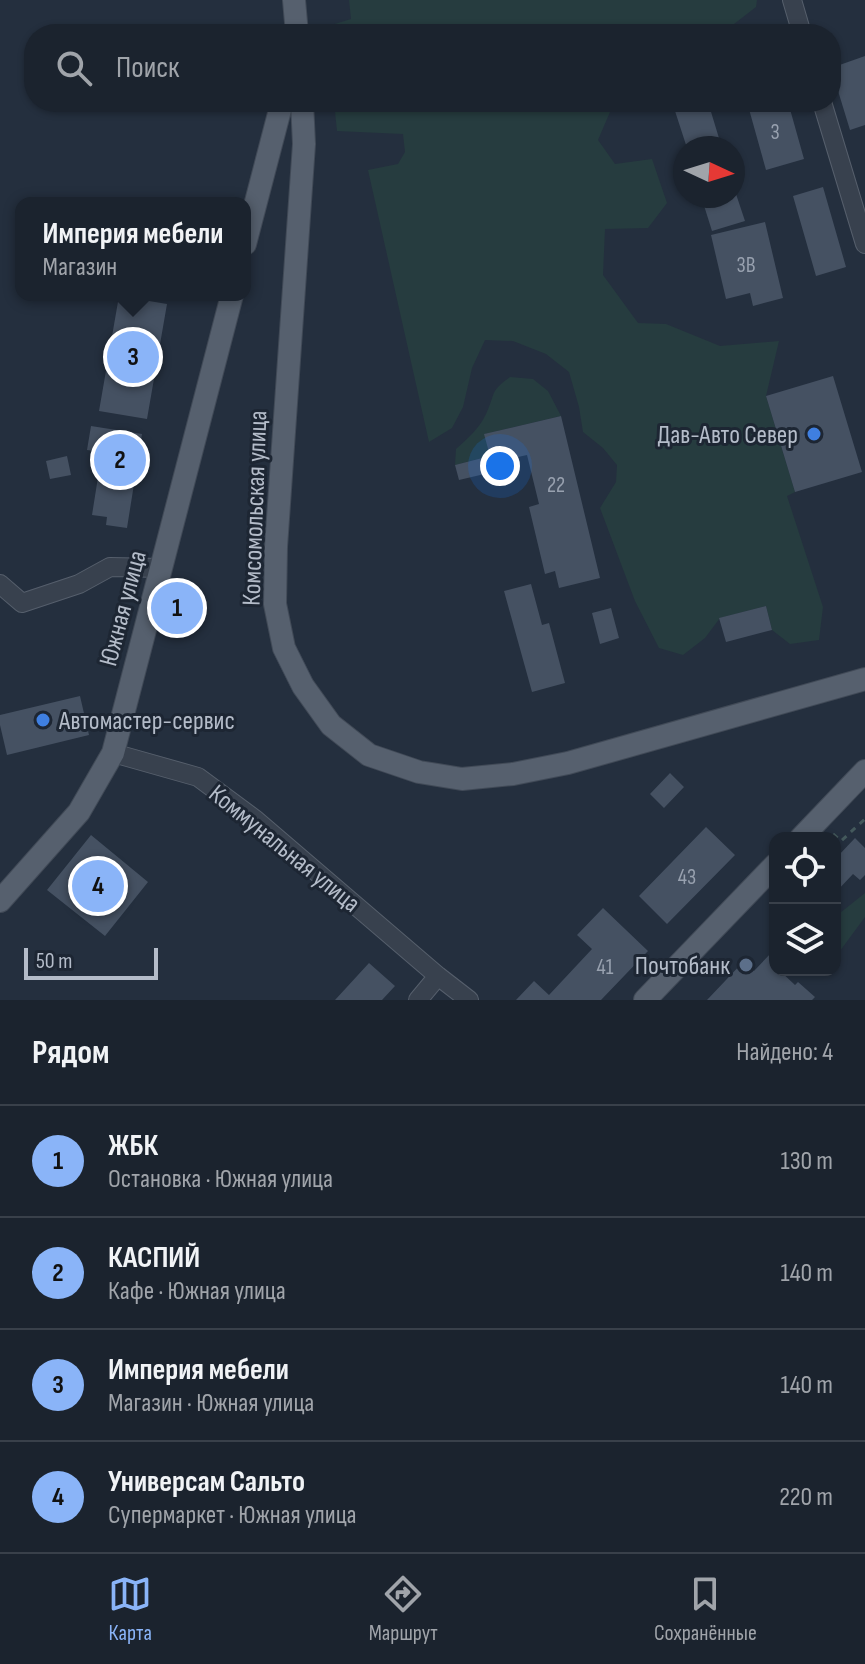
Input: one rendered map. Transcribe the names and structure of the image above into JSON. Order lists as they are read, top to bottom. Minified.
{"streets":{"main road":["Комсомольская улица","Южная улица"],"street":["Коммунальная улица"]},"crossings":[["Южная улица","Коммунальная улица"]],"places":["Дав-Авто Север","Автомастер-сервис","Почтобанк"],"house_numbers":["3","3В","22","43","41"],"scale_bar":"50 m","north":"right","page":{"search":"Поиск","popup":["Империя мебели","Магазин"],"pins":["3","2","1","4"],"scale":"50 m","heading":["Рядом","Найдено: 4"],"list":[{"mark":"1","name":"ЖБК","note":"Остановка · Южная улица","value":"130 m"},{"mark":"2","name":"КАСПИЙ","note":"Кафе · Южная улица","value":"140 m"},{"mark":"3","name":"Империя мебели","note":"Магазин · Южная улица","value":"140 m"},{"mark":"4","name":"Универсам Сальто","note":"Супермаркет · Южная улица","value":"220 m"}],"nav":["Карта","Маршрут","Сохранённые"]}}
